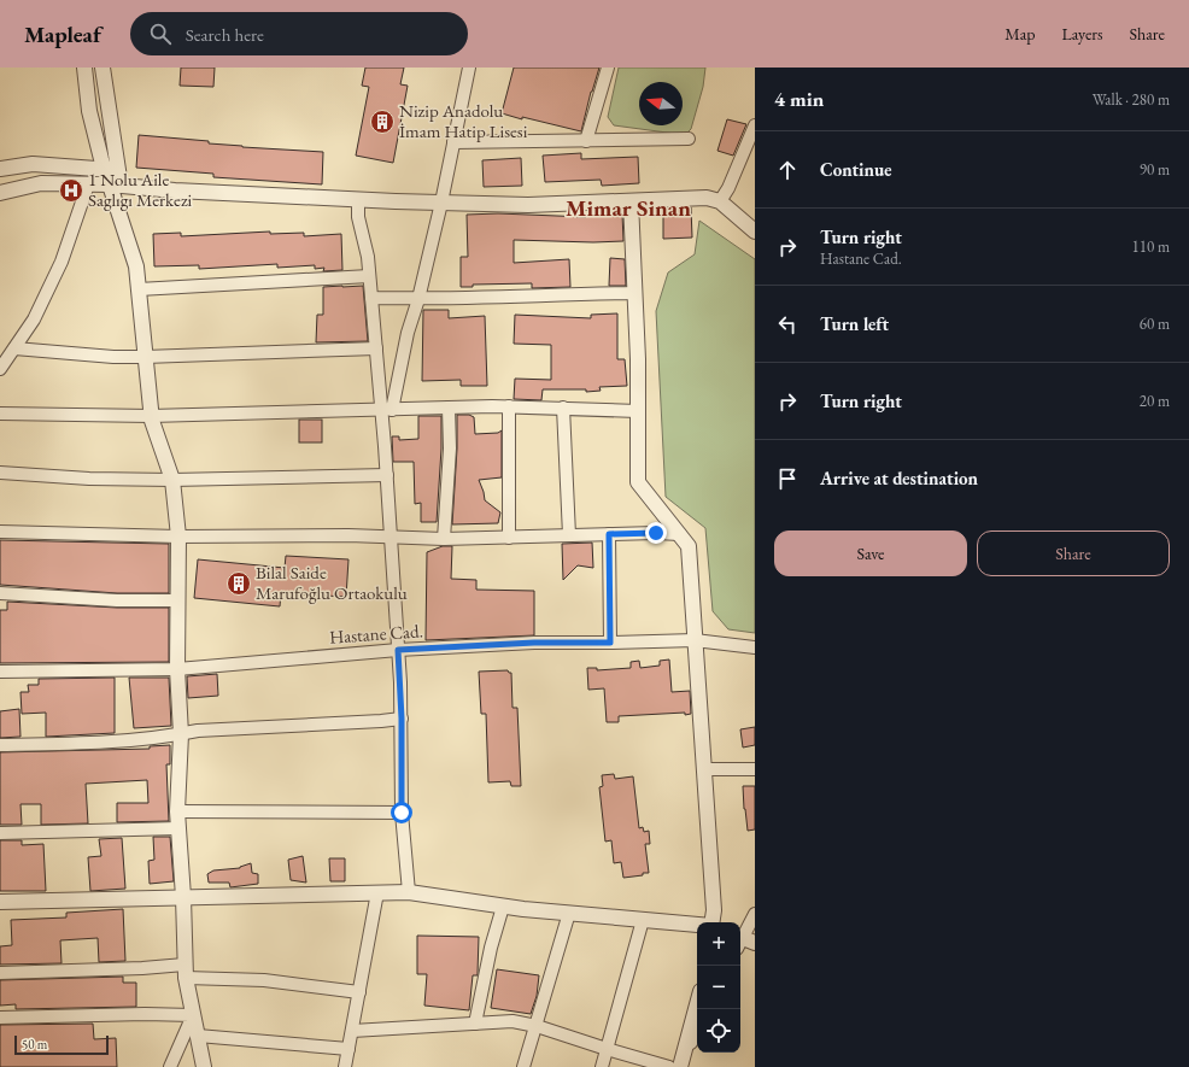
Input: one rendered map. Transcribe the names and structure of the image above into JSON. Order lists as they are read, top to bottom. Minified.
{"streets":{"street":["Hastane Cad."]},"districts":["Mimar Sinan"],"places":{"building":["Nizip Anadolu İmam Hatip Lisesi","Bilal Saide Marufoğlu Ortaokulu"],"hospital":["1 Nolu Aile Saglıgı Merkezi"]},"scale_bar":"50 m","north":"left","page":{"header":"Mapleaf","search":"Search here","nav":["Map","Layers","Share"],"heading":["4 min","Walk · 280 m"],"list":[["Continue","90 m"],["Turn right","Hastane Cad.","110 m"],["Turn left","60 m"],["Turn right","20 m"],"Arrive at destination"],"buttons":["Save","Share"],"map_buttons":["+","−"],"scale":"50 m"}}
